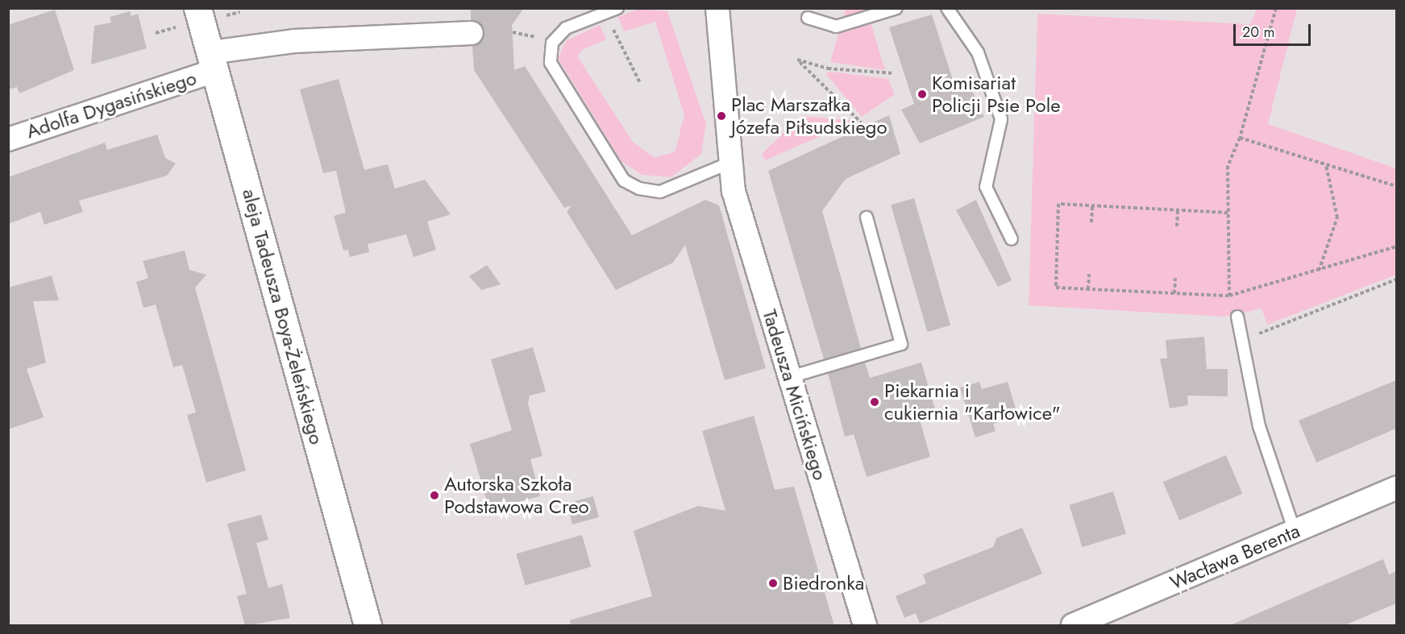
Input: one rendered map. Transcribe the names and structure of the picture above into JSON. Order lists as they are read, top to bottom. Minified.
{"streets":{"street":["Adolfa Dygasińskiego","aleja Tadeusza Boya-Żeleńskiego","Tadeusza Micińskiego","Wacława Berenta"]},"crossings":[["Adolfa Dygasińskiego","aleja Tadeusza Boya-Żeleńskiego"]],"places":["Komisariat Policji Psie Pole","Plac Marszałka Józefa Piłsudskiego","Piekarnia i cukiernia \"Karłowice\"","Autorska Szkoła Podstawowa Creo","Biedronka"],"scale_bar":"20 m"}
